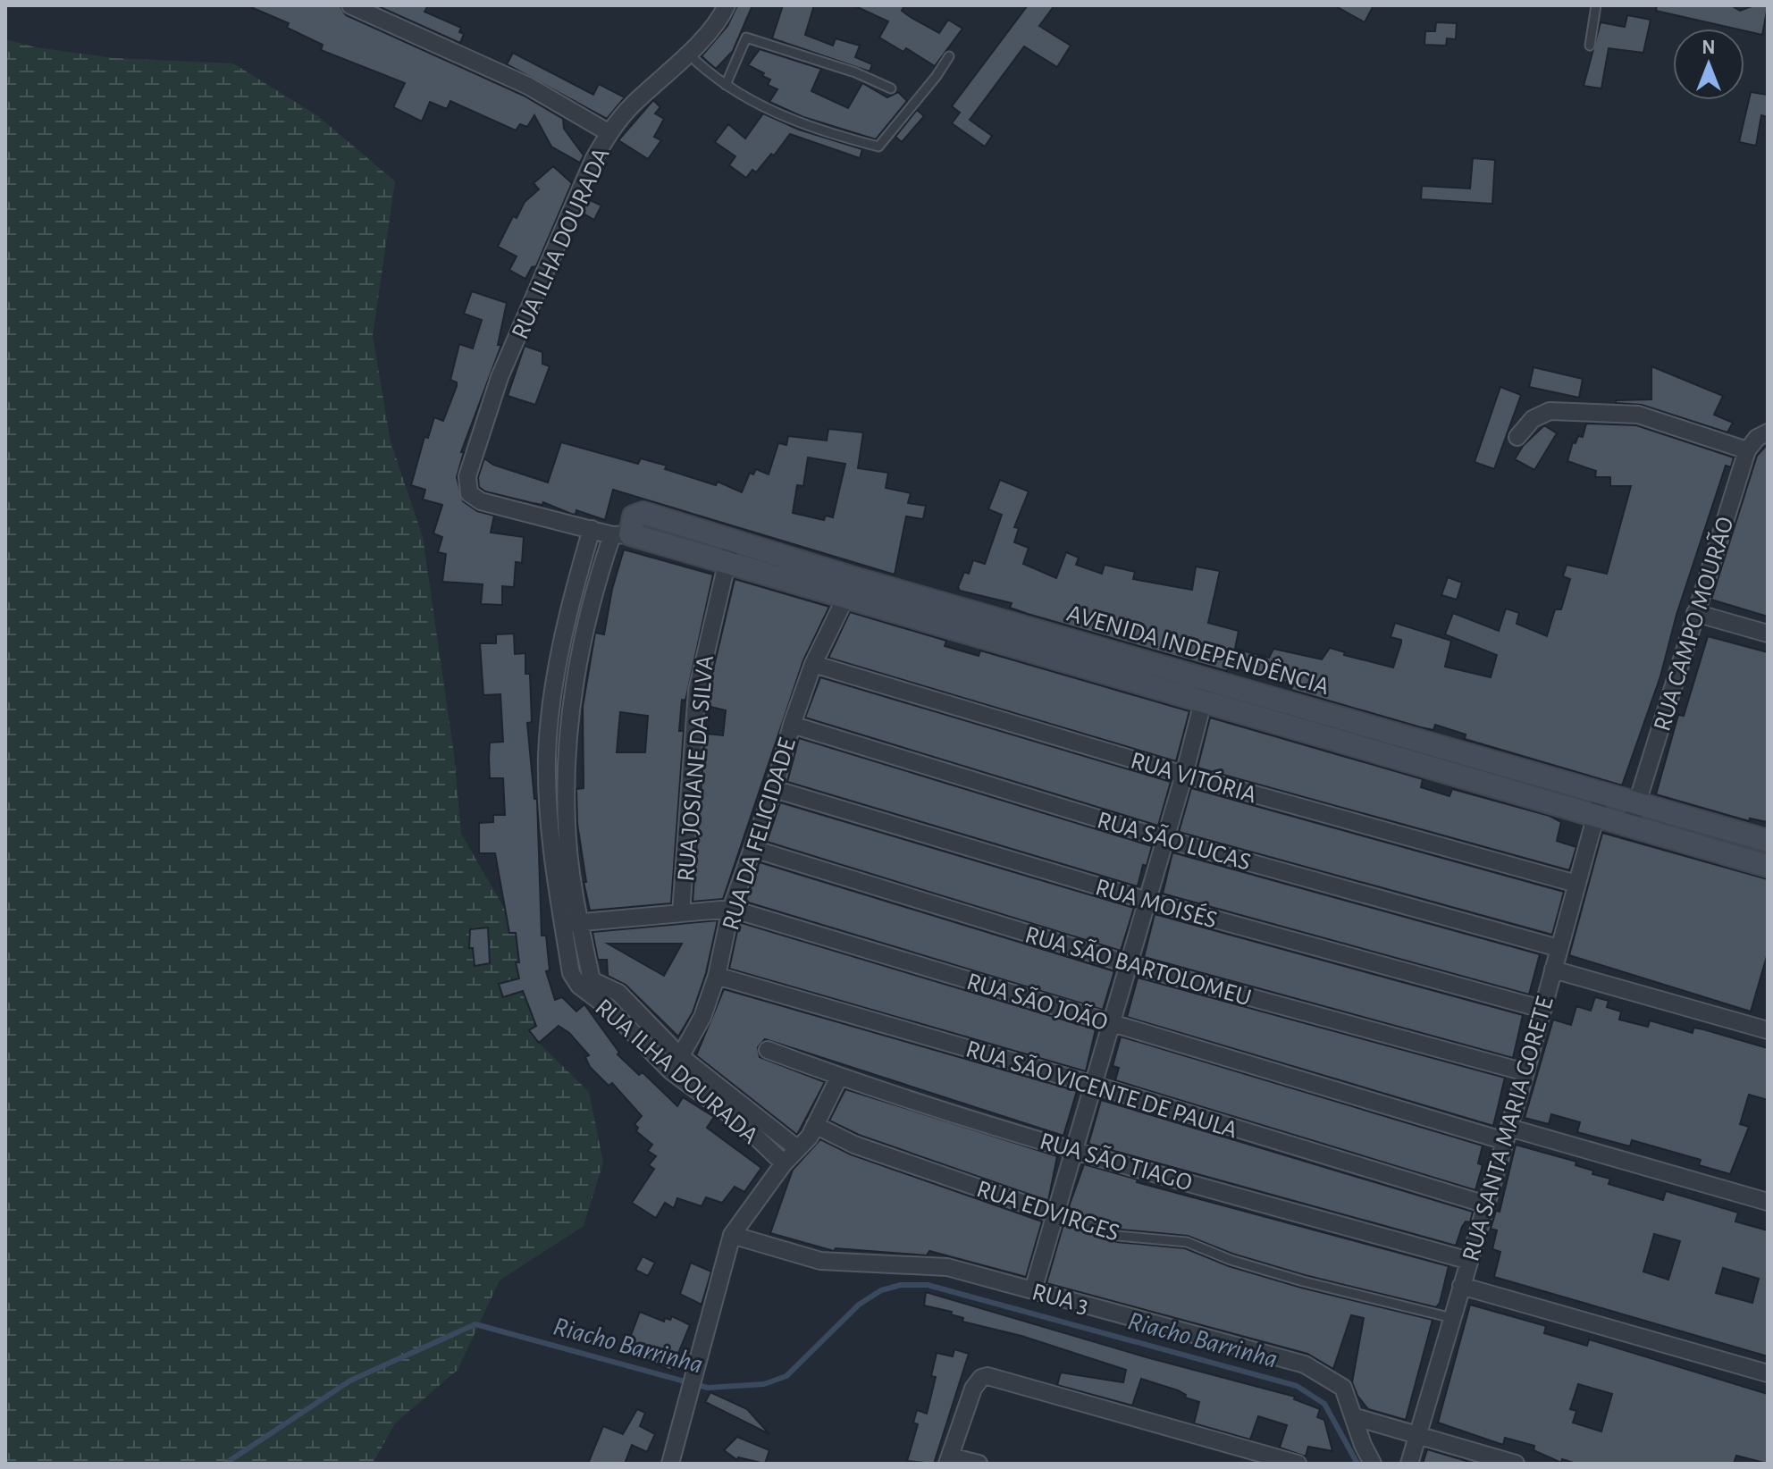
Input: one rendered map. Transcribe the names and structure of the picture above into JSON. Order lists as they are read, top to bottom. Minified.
{"streets":{"main road":["AVENIDA INDEPENDÊNCIA"],"street":["RUA ILHA DOURADA","RUA CAMPO MOURÃO","RUA JOSIANE DA SILVA","RUA VITÓRIA","RUA DA FELICIDADE","RUA SÃO LUCAS","RUA MOISÉS","RUA SÃO BARTOLOMEU","RUA SÃO JOÃO","RUA SÃO VICENTE DE PAULA","RUA SANTA MARIA GORETE","RUA SÃO TIAGO","RUA EDVIRGES","RUA 3"]},"crossings":[["RUA ILHA DOURADA","AVENIDA INDEPENDÊNCIA"],["RUA ILHA DOURADA","RUA DA FELICIDADE"],["RUA ILHA DOURADA","RUA SÃO JOÃO"],["RUA CAMPO MOURÃO","AVENIDA INDEPENDÊNCIA"],["AVENIDA INDEPENDÊNCIA","RUA JOSIANE DA SILVA"],["AVENIDA INDEPENDÊNCIA","RUA DA FELICIDADE"],["AVENIDA INDEPENDÊNCIA","RUA SANTA MARIA GORETE"],["RUA JOSIANE DA SILVA","RUA SÃO JOÃO"],["RUA VITÓRIA","RUA DA FELICIDADE"],["RUA VITÓRIA","RUA SANTA MARIA GORETE"],["RUA DA FELICIDADE","RUA SÃO LUCAS"],["RUA DA FELICIDADE","RUA MOISÉS"],["RUA DA FELICIDADE","RUA SÃO BARTOLOMEU"],["RUA DA FELICIDADE","RUA SÃO JOÃO"],["RUA DA FELICIDADE","RUA SÃO VICENTE DE PAULA"],["RUA SÃO LUCAS","RUA SANTA MARIA GORETE"],["RUA MOISÉS","RUA SANTA MARIA GORETE"],["RUA SÃO BARTOLOMEU","RUA SANTA MARIA GORETE"],["RUA SÃO JOÃO","RUA SANTA MARIA GORETE"],["RUA SÃO VICENTE DE PAULA","RUA SANTA MARIA GORETE"],["RUA SANTA MARIA GORETE","RUA SÃO TIAGO"],["RUA SANTA MARIA GORETE","RUA EDVIRGES"]],"water":["Riacho Barrinha"],"north":"top"}
